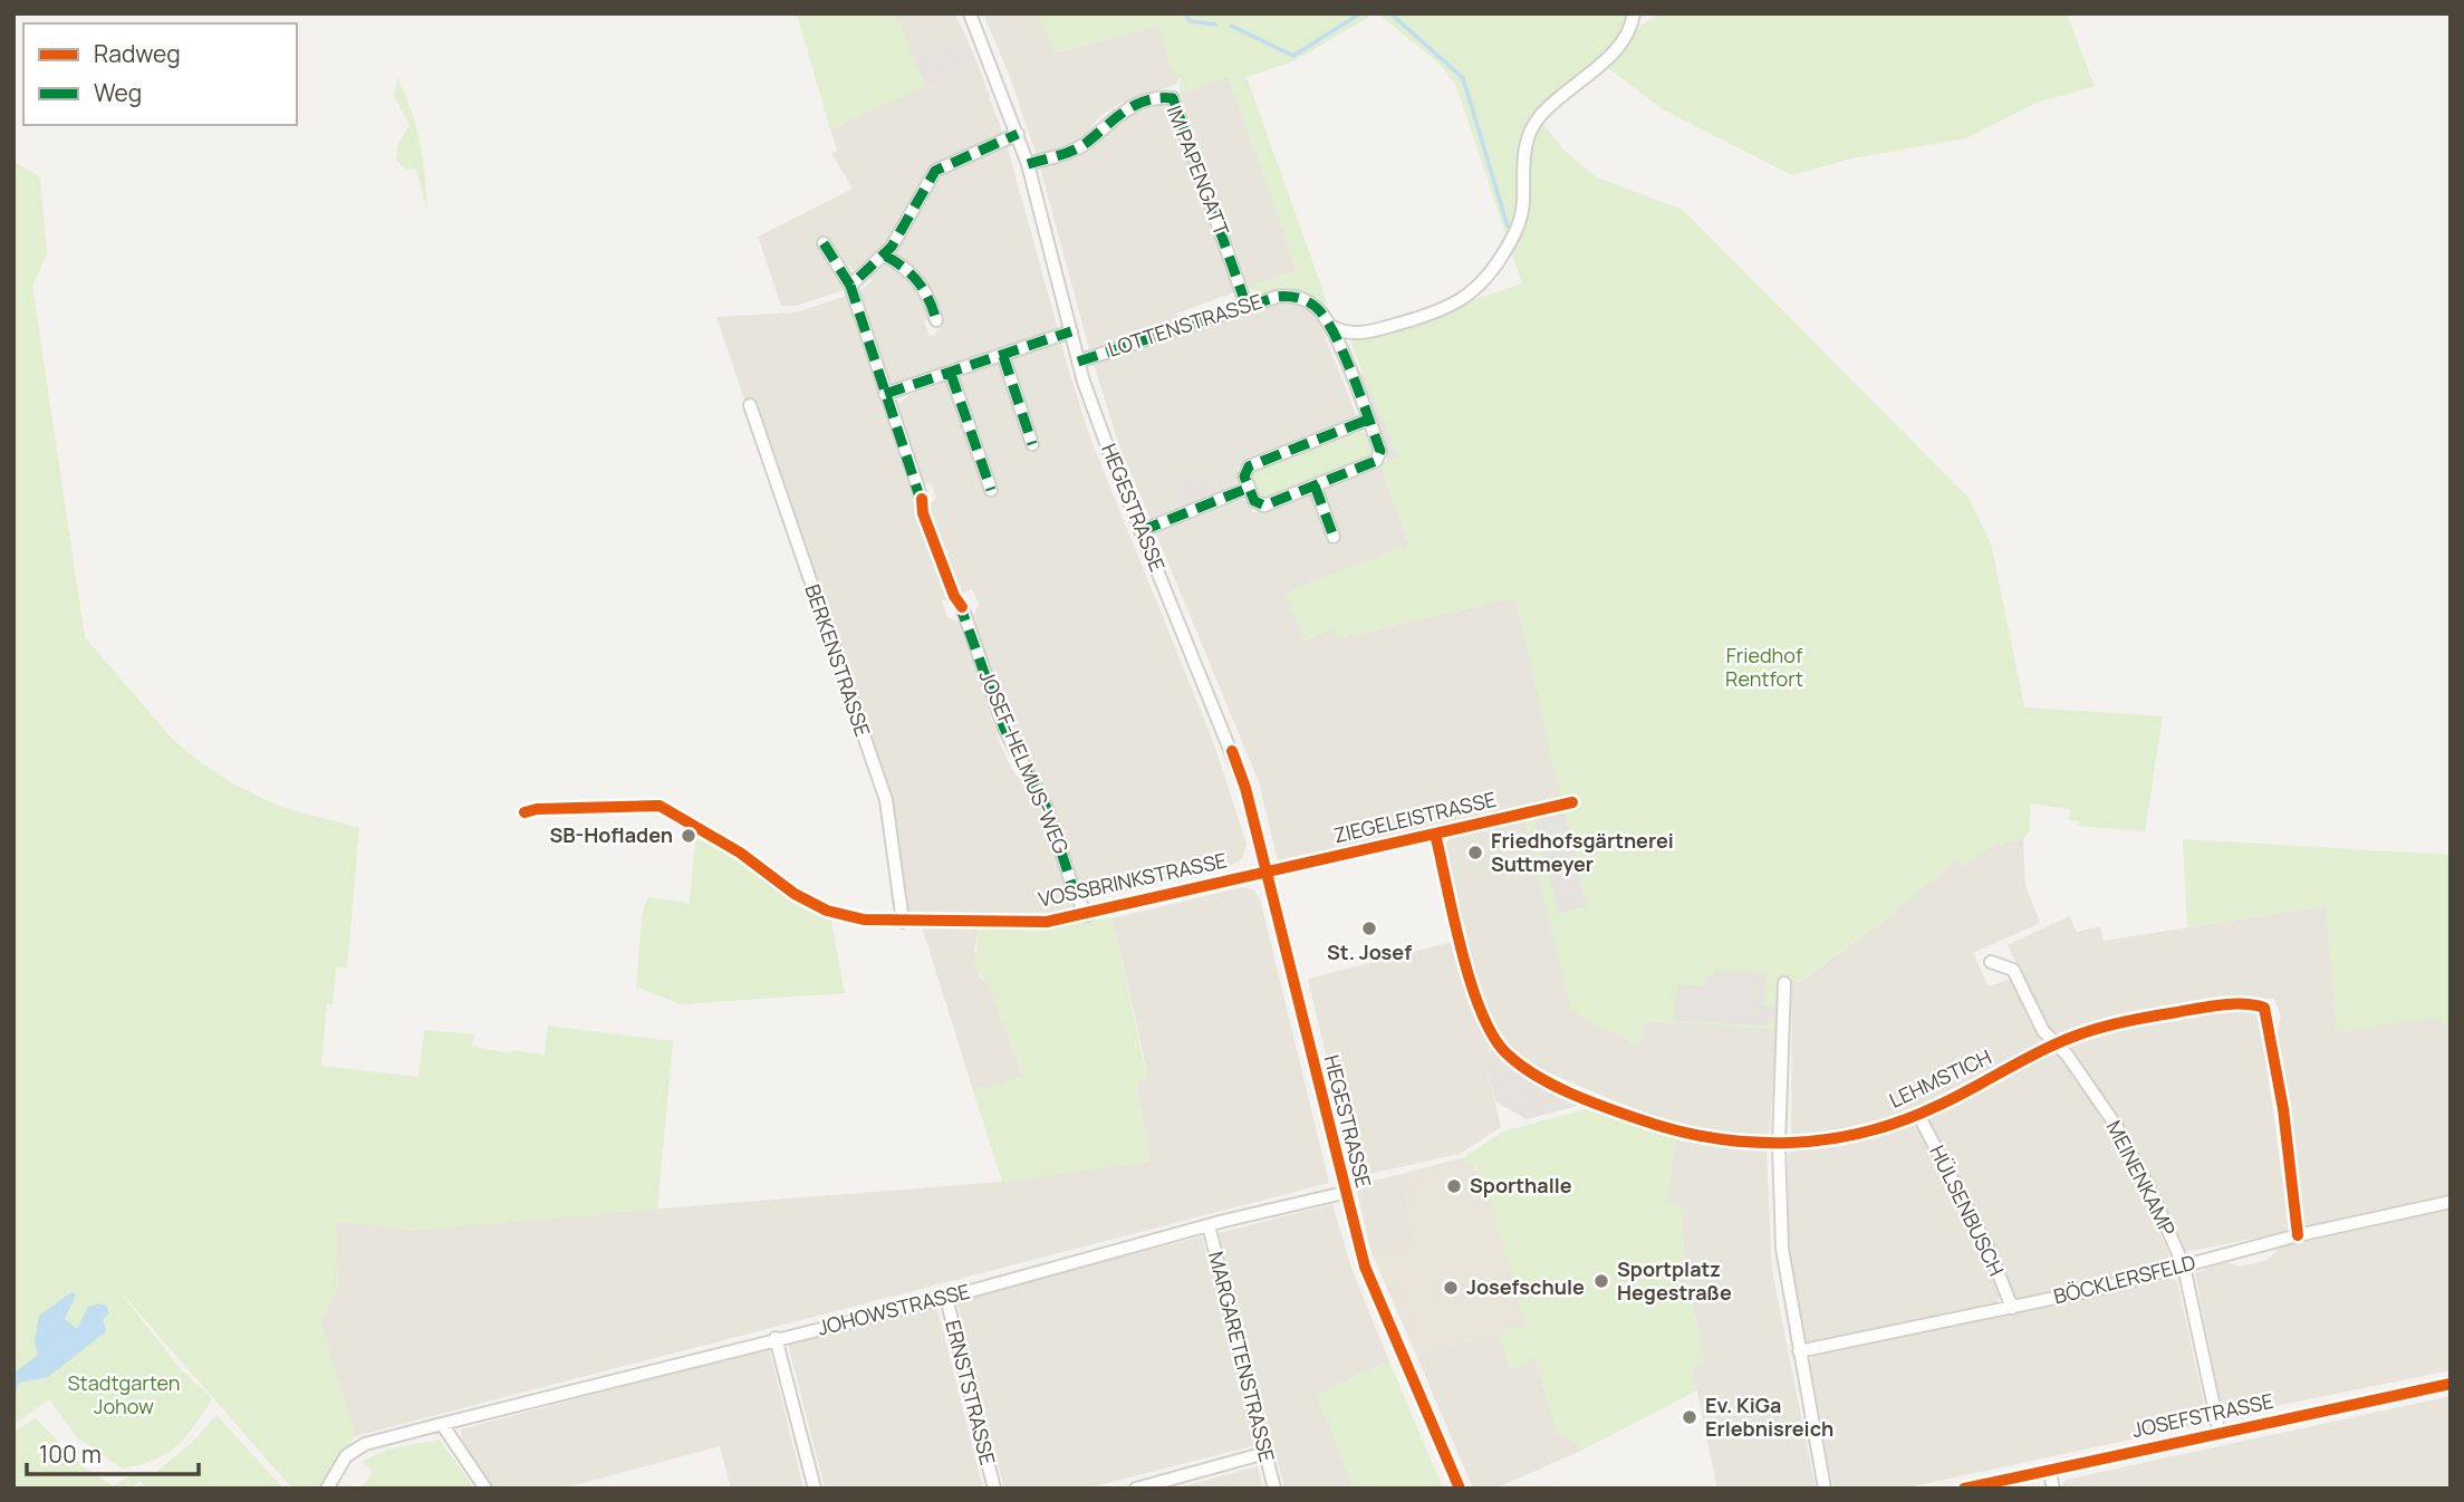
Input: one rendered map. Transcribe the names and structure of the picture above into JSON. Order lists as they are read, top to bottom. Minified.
{"streets":{"street":["IM PAPENGATT","LOTTENSTRASSE","HEGESTRASSE","BERKENSTRASSE","JOSEF-HELMUS-WEG","ZIEGELEISTRASSE","VOSSBRINKSTRASSE","LEHMSTICH","MEINENKAMP","HÜLSENBUSCH","BÖCKLERSFELD","JOHOWSTRASSE","MARGARETENSTRASSE","ERNSTSTRASSE","JOSEFSTRASSE"]},"crossings":[["IM PAPENGATT","LOTTENSTRASSE"],["IM PAPENGATT","HEGESTRASSE"],["LOTTENSTRASSE","HEGESTRASSE"],["HEGESTRASSE","ZIEGELEISTRASSE"],["HEGESTRASSE","VOSSBRINKSTRASSE"],["HEGESTRASSE","JOHOWSTRASSE"],["BERKENSTRASSE","VOSSBRINKSTRASSE"],["JOSEF-HELMUS-WEG","VOSSBRINKSTRASSE"],["ZIEGELEISTRASSE","VOSSBRINKSTRASSE"],["ZIEGELEISTRASSE","LEHMSTICH"],["LEHMSTICH","MEINENKAMP"],["LEHMSTICH","HÜLSENBUSCH"],["LEHMSTICH","BÖCKLERSFELD"],["MEINENKAMP","BÖCKLERSFELD"],["MEINENKAMP","JOSEFSTRASSE"],["HÜLSENBUSCH","BÖCKLERSFELD"],["JOHOWSTRASSE","MARGARETENSTRASSE"],["JOHOWSTRASSE","ERNSTSTRASSE"]],"parks":["Friedhof Rentfort","Stadtgarten Johow"],"places":["SB-Hofladen","Friedhofsgärtnerei Suttmeyer","St. Josef","Sporthalle","Sportplatz Hegestraße","Josefschule","Ev. KiGa Erlebnisreich"],"legend":["Radweg","Weg"],"scale_bar":"100 m"}
